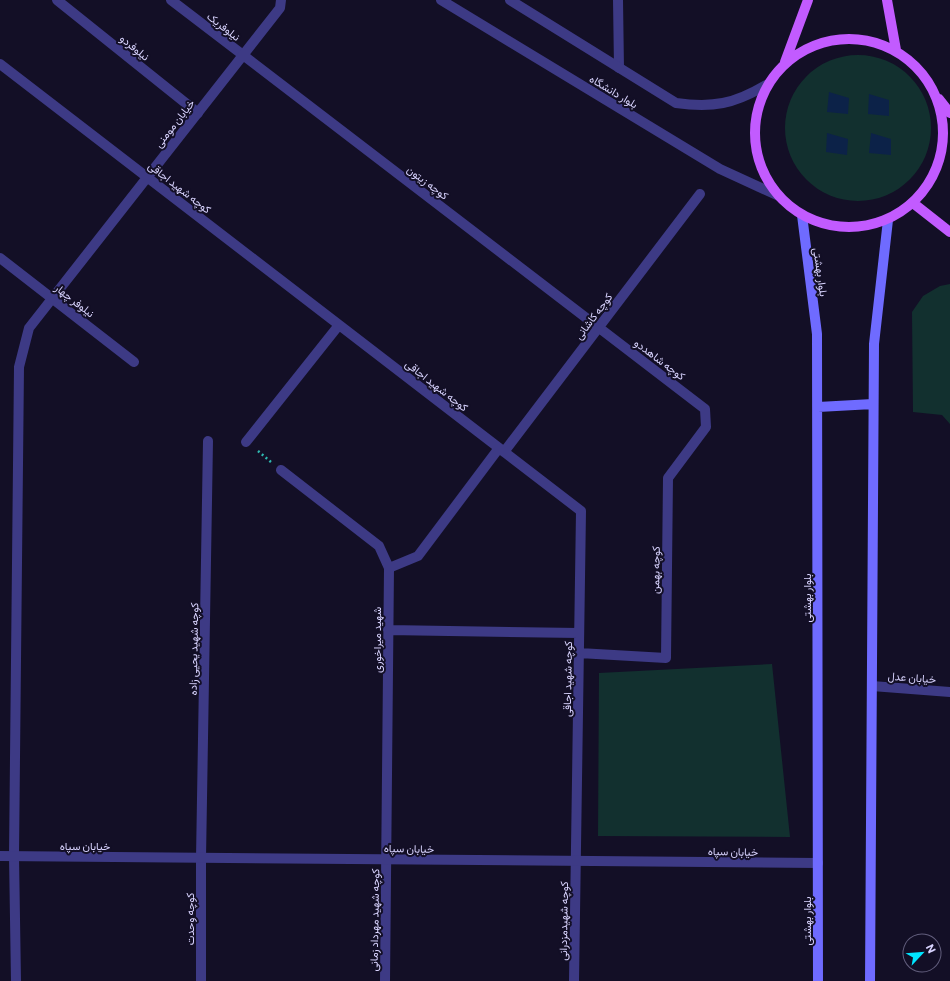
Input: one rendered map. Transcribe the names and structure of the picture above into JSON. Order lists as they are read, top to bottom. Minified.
{"streets":{"main road":["بلوار بهشتی"],"street":["نیلوفریک","نیلوفردو","بلوار دانشگاه","خیابان مومنی","کوچه زیتون","کوچه شهید اجاقی","نیلوفر چهار","کوچه کاشانی","کوچه شاهددو","کوچه بهمن","شهید میراخوری","کوچه شهید یحیی زاده","خیابان عدل","خیابان سپاه","کوچه وحدت","کوچه شهید مهرداد زمانی","کوچه شهیدمزدرانی"]},"crossings":[["نیلوفریک","خیابان مومنی"],["نیلوفریک","کوچه زیتون"],["نیلوفردو","خیابان مومنی"],["خیابان مومنی","کوچه زیتون"],["خیابان مومنی","کوچه شهید اجاقی"],["خیابان مومنی","نیلوفر چهار"],["خیابان مومنی","خیابان سپاه"],["کوچه زیتون","کوچه کاشانی"],["کوچه زیتون","کوچه شاهددو"],["کوچه شهید اجاقی","کوچه کاشانی"],["کوچه شهید اجاقی","کوچه بهمن"],["کوچه شهید اجاقی","خیابان سپاه"],["کوچه شهید اجاقی","کوچه شهیدمزدرانی"],["بلوار بهشتی","خیابان سپاه"],["کوچه کاشانی","کوچه شاهددو"],["کوچه کاشانی","شهید میراخوری"],["کوچه شاهددو","کوچه بهمن"],["شهید میراخوری","خیابان سپاه"],["شهید میراخوری","کوچه شهید مهرداد زمانی"],["کوچه شهید یحیی زاده","خیابان سپاه"],["کوچه شهید یحیی زاده","کوچه وحدت"],["خیابان سپاه","کوچه وحدت"],["خیابان سپاه","کوچه شهید مهرداد زمانی"],["خیابان سپاه","کوچه شهیدمزدرانی"]],"north":"top right"}
